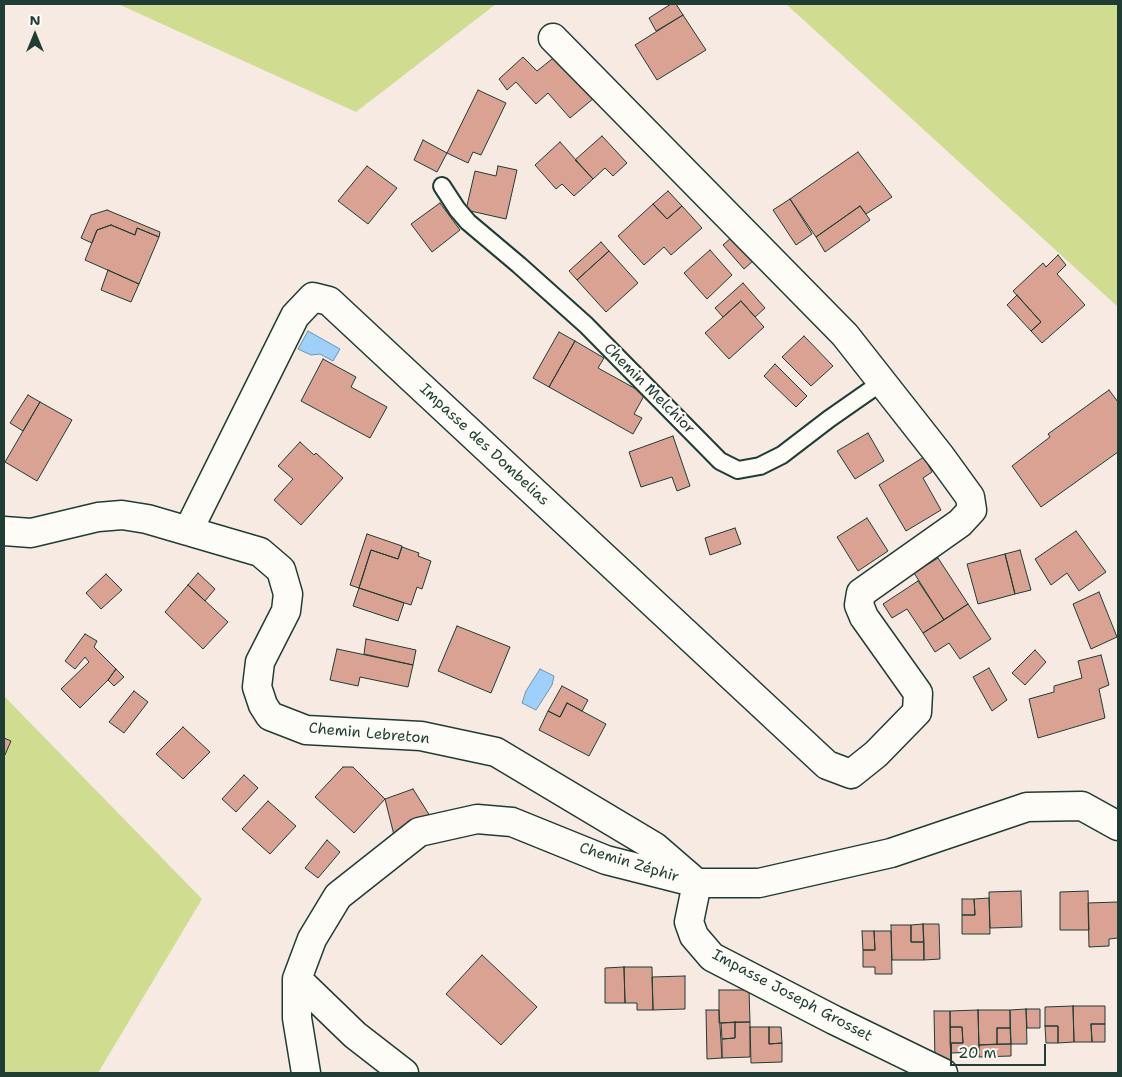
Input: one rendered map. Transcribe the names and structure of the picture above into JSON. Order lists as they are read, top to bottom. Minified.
{"streets":{"street":["Impasse des Dombelias","Chemin Lebreton","Chemin Zéphir","Impasse Joseph Grosset"],"lane":["Chemin Melchior"]},"crossings":[["Chemin Melchior","Impasse des Dombelias"],["Impasse des Dombelias","Chemin Lebreton"],["Chemin Lebreton","Chemin Zéphir"],["Chemin Lebreton","Impasse Joseph Grosset"],["Chemin Zéphir","Impasse Joseph Grosset"]],"scale_bar":"20 m","north":"top"}
